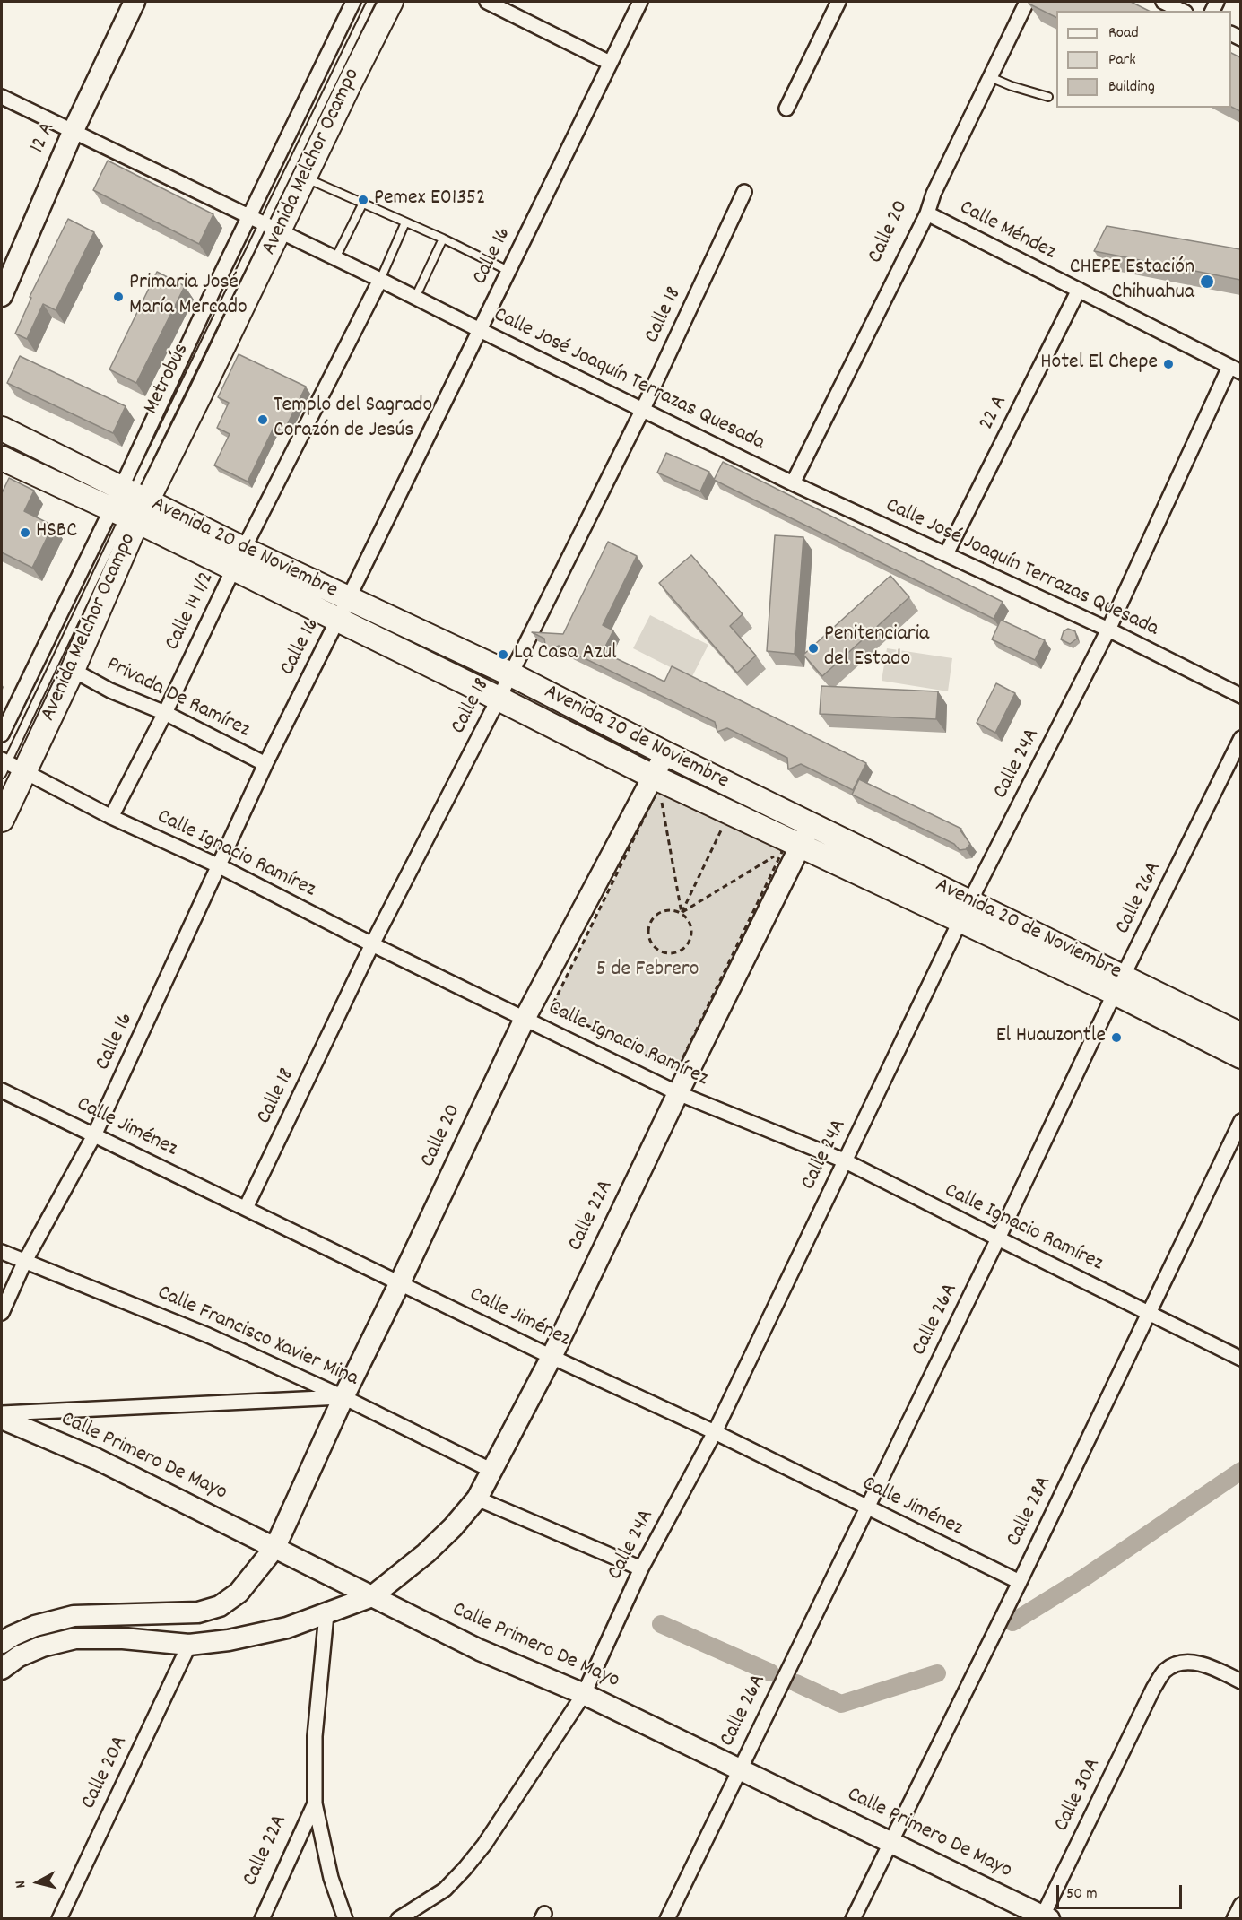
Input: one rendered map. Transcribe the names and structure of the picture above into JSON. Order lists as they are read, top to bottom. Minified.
{"streets":{"main road":["12 A","Avenida Melchor Ocampo","Calle 20","Avenida 20 de Noviembre","Calle 22A","Calle Primero De Mayo"],"street":["Calle Méndez","Calle 16","Calle 18","Calle José Joaquín Terrazas Quesada","22 A","Calle 14 1/2","Privada De Ramírez","Calle 24A","Calle Ignacio Ramírez","Calle 26A","Calle Jiménez","Calle Francisco Xavier Mina","Calle 28A","Calle 20A","Calle 30A"]},"crossings":[["12 A","Calle José Joaquín Terrazas Quesada"],["Avenida Melchor Ocampo","Calle José Joaquín Terrazas Quesada"],["Avenida Melchor Ocampo","Avenida 20 de Noviembre"],["Avenida Melchor Ocampo","Privada De Ramírez"],["Avenida Melchor Ocampo","Calle Ignacio Ramírez"],["Calle Méndez","Calle 20"],["Calle Méndez","22 A"],["Calle Méndez","Calle 24A"],["Calle 20","Calle José Joaquín Terrazas Quesada"],["Calle 20","Avenida 20 de Noviembre"],["Calle 20","Calle Ignacio Ramírez"],["Calle 20","Calle Jiménez"],["Calle 20","Calle Francisco Xavier Mina"],["Calle 20","Calle Primero De Mayo"],["Calle 16","Calle José Joaquín Terrazas Quesada"],["Calle 16","Avenida 20 de Noviembre"],["Calle 16","Privada De Ramírez"],["Calle 16","Calle Ignacio Ramírez"],["Calle 16","Calle Jiménez"],["Calle 16","Calle Francisco Xavier Mina"],["Calle 18","Calle José Joaquín Terrazas Quesada"],["Calle 18","Avenida 20 de Noviembre"],["Calle 18","Calle Ignacio Ramírez"],["Calle 18","Calle Jiménez"],["Calle José Joaquín Terrazas Quesada","22 A"],["Calle José Joaquín Terrazas Quesada","Calle 14 1/2"],["Calle José Joaquín Terrazas Quesada","Calle 24A"],["Avenida 20 de Noviembre","Calle 14 1/2"],["Avenida 20 de Noviembre","Calle 24A"],["Avenida 20 de Noviembre","Calle 26A"],["Avenida 20 de Noviembre","Calle 22A"],["Calle 14 1/2","Privada De Ramírez"],["Calle 14 1/2","Calle Ignacio Ramírez"],["Calle 24A","Calle Ignacio Ramírez"],["Calle 24A","Calle Jiménez"],["Calle 24A","Calle Primero De Mayo"],["Calle Ignacio Ramírez","Calle 26A"],["Calle Ignacio Ramírez","Calle 22A"],["Calle Ignacio Ramírez","Calle 28A"],["Calle 26A","Calle Jiménez"],["Calle 26A","Calle Primero De Mayo"],["Calle Jiménez","Calle 22A"],["Calle Jiménez","Calle 28A"],["Calle 22A","Calle Francisco Xavier Mina"],["Calle 22A","Calle Primero De Mayo"],["Calle 22A","Calle 20A"],["Calle Francisco Xavier Mina","Calle Primero De Mayo"],["Calle Primero De Mayo","Calle 28A"],["Calle Primero De Mayo","Calle 30A"]],"parks":["5 de Febrero"],"places":["Pemex E01352","CHEPE Estación Chihuahua","Primaria José María Mercado","Hotel El Chepe","Templo del Sagrado Corazón de Jesús","HSBC","Penitenciaria del Estado","La Casa Azul","El Huauzontle"],"legend":["Road","Park","Building"],"scale_bar":"50 m","north":"left"}
